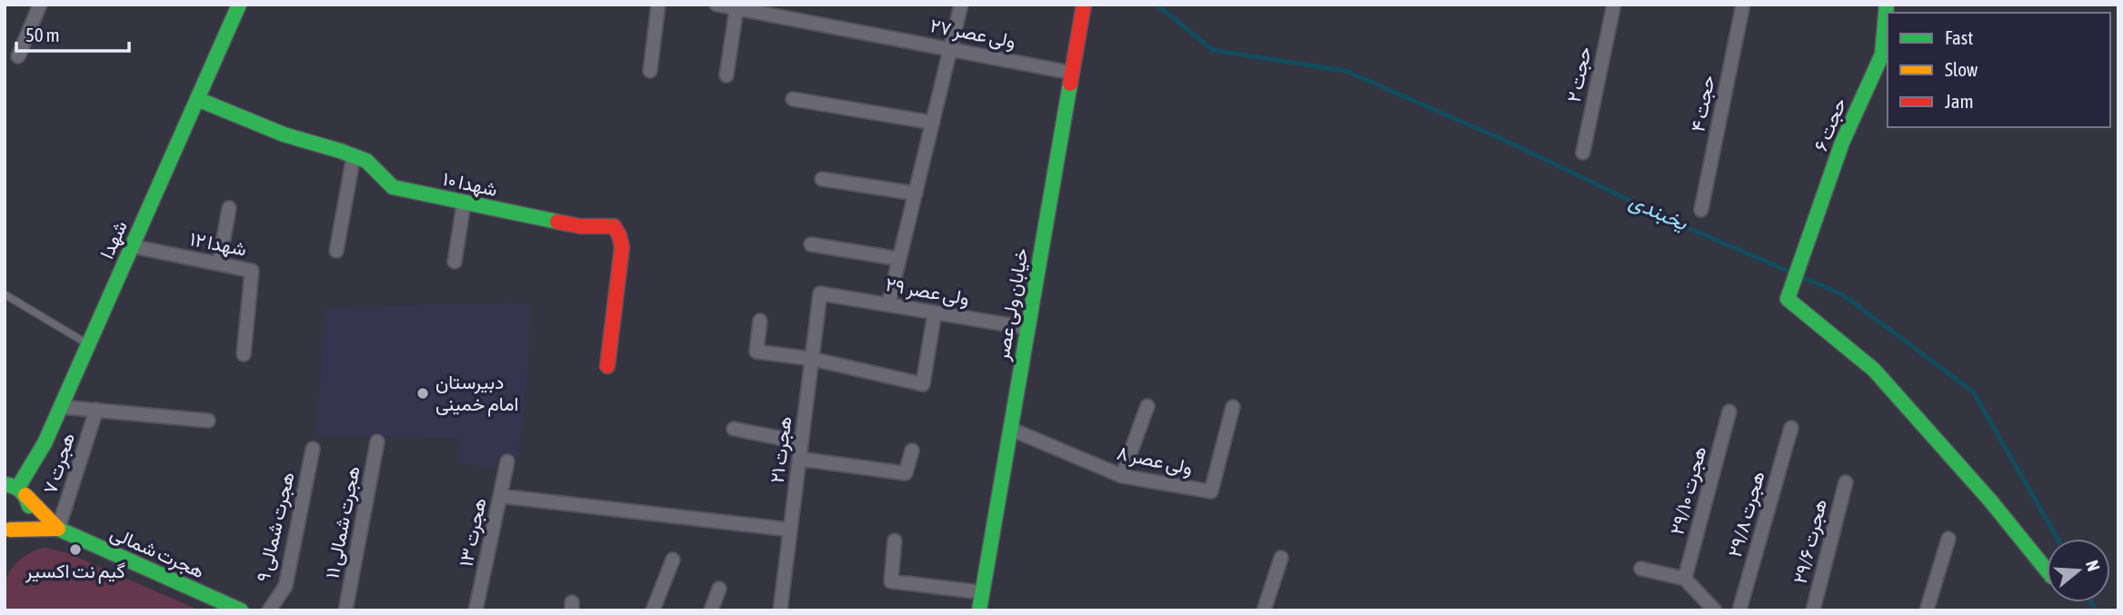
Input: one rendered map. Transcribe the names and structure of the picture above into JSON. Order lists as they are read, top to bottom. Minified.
{"streets":{"street":["ولی عصر ۲۷","حجت ۲","حجت ۴","حجت ۶","شهدا ۱۰","شهدا","شهدا ۱۲","ولی عصر ۲۹","خیابان ولی عصر","هجرت ۲۱","ولی عصر ۸","هجرت ۷","هجرت ۲۹/۱۰","هجرت ۲۹/۸","هجرت شمالی ۱۱","هجرت شمالی ۹","هجرت ۱۳","هجرت ۲۹/۶","هجرت شمالی"]},"crossings":[["ولی عصر ۲۷","خیابان ولی عصر"],["شهدا ۱۰","شهدا"],["شهدا","شهدا ۱۲"],["ولی عصر ۲۹","خیابان ولی عصر"],["ولی عصر ۲۹","هجرت ۲۱"],["خیابان ولی عصر","ولی عصر ۸"],["هجرت ۷","هجرت شمالی"]],"water":["یخبندی"],"places":["دبیرستان امام خمینی","گیم نت اکسیر"],"legend":["Fast","Slow","Jam"],"scale_bar":"50 m","north":"right"}
